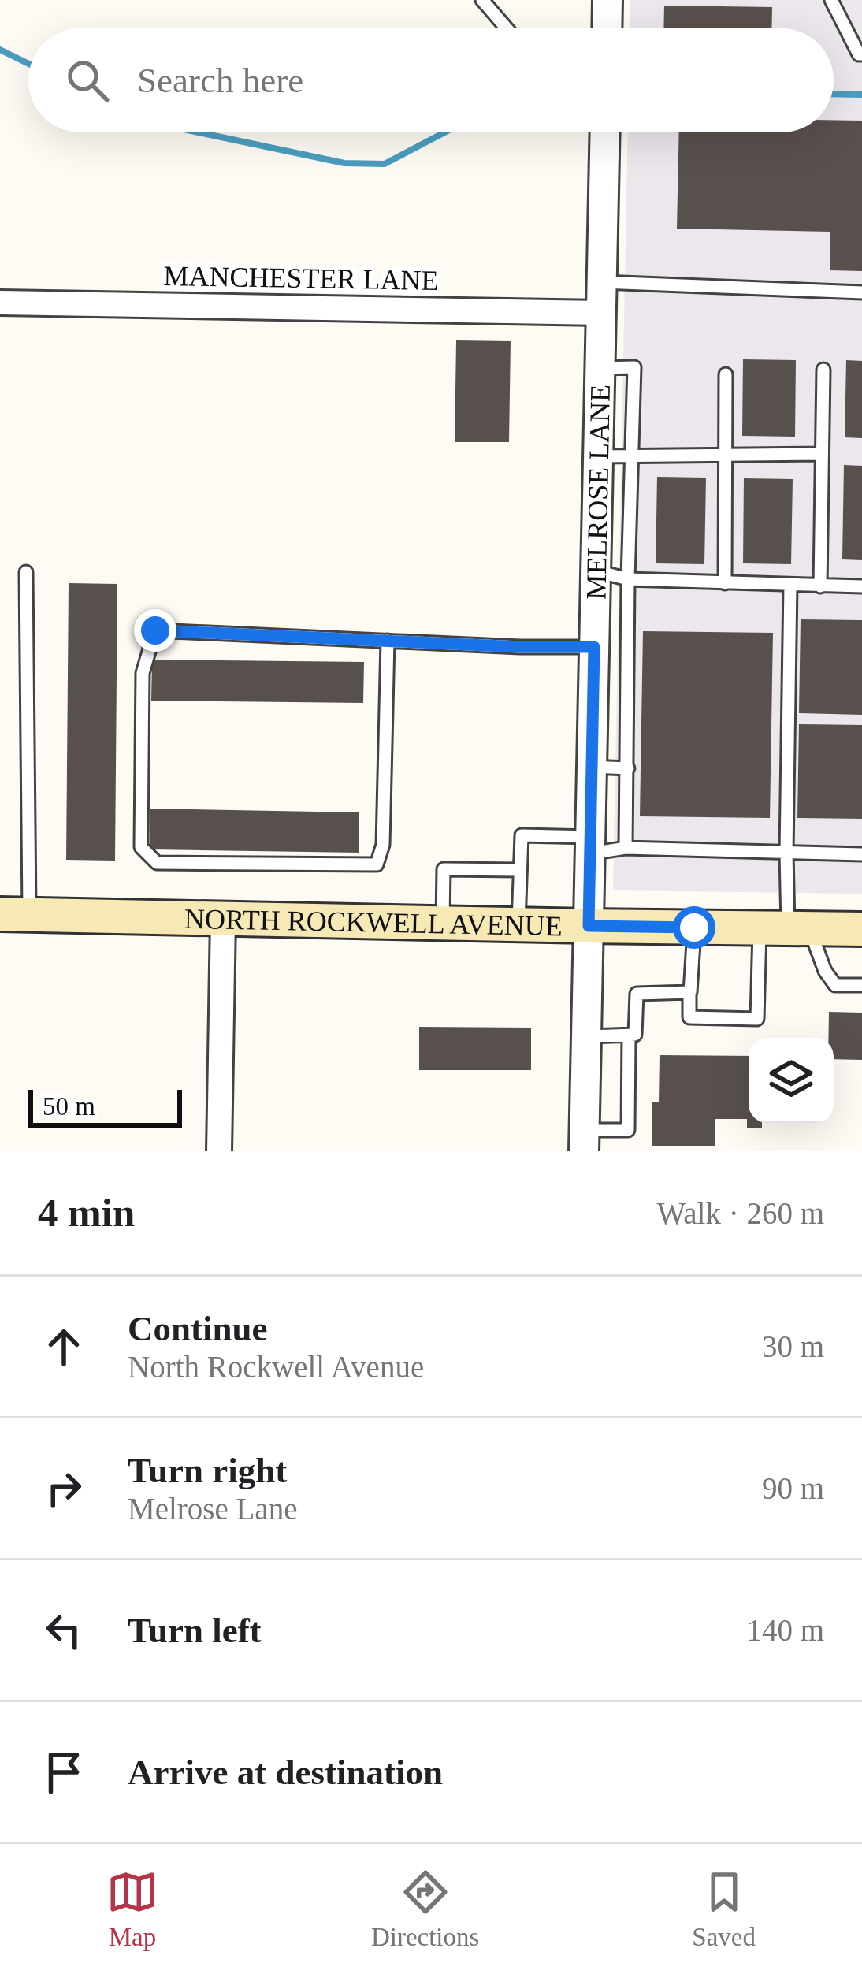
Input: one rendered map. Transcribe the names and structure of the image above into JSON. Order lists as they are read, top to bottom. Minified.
{"streets":{"main road":["NORTH ROCKWELL AVENUE"],"street":["MANCHESTER LANE","MELROSE LANE"]},"crossings":[["MANCHESTER LANE","MELROSE LANE"],["MELROSE LANE","NORTH ROCKWELL AVENUE"]],"scale_bar":"50 m","page":{"search":"Search here","scale":"50 m","heading":["4 min","Walk · 260 m"],"list":[["Continue","North Rockwell Avenue","30 m"],["Turn right","Melrose Lane","90 m"],["Turn left","140 m"],"Arrive at destination"],"nav":["Map","Directions","Saved"]}}
